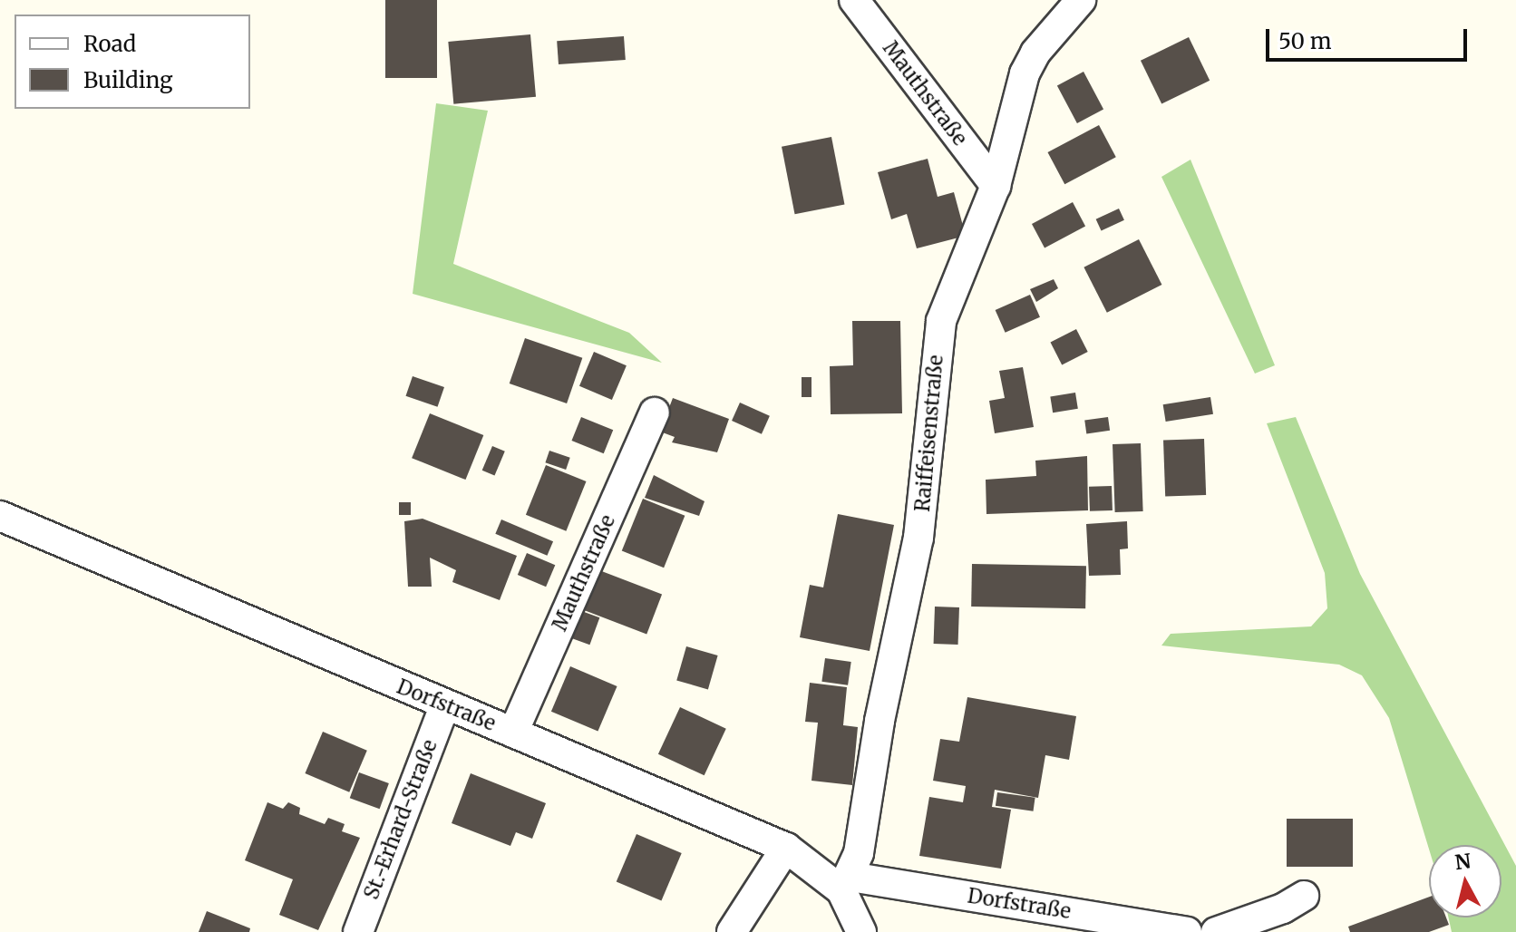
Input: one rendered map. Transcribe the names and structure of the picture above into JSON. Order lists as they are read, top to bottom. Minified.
{"streets":{"street":["Mauthstraße","Raiffeisenstraße","Dorfstraße","St.-Erhard-Straße"]},"crossings":[["Mauthstraße","Raiffeisenstraße"],["Mauthstraße","Dorfstraße"],["Raiffeisenstraße","Dorfstraße"],["Dorfstraße","St.-Erhard-Straße"]],"legend":["Road","Building"],"scale_bar":"50 m","north":"top"}
